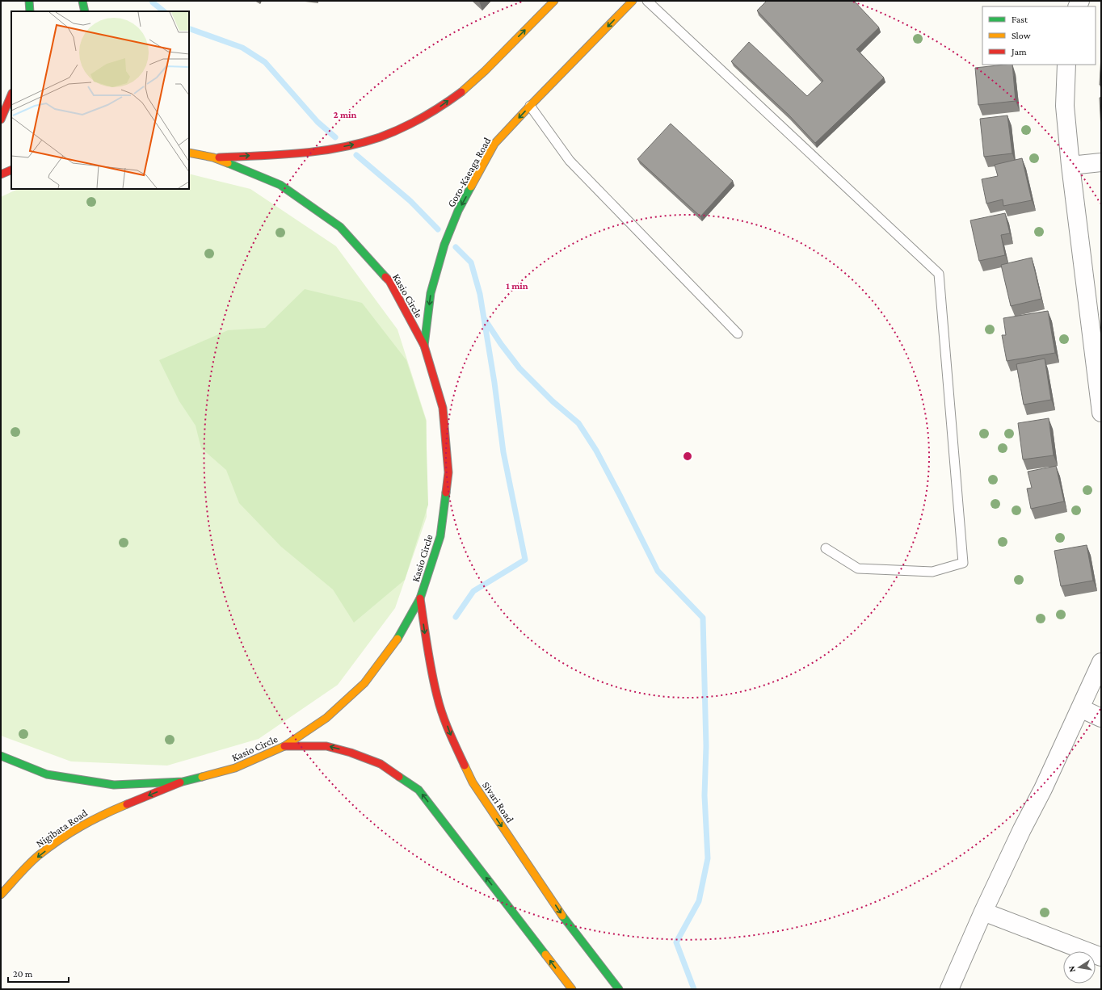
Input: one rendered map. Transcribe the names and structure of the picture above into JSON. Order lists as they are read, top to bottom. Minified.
{"streets":{"main road":["Goro-Kaeaga Road","Kasio Circle","Sivari Road","Nigibata Road"]},"crossings":[["Goro-Kaeaga Road","Kasio Circle"],["Kasio Circle","Sivari Road"],["Kasio Circle","Nigibata Road"]],"one_way":["Goro-Kaeaga Road","Sivari Road","Nigibata Road"],"legend":["Fast","Slow","Jam"],"scale_bar":"20 m","north":"left","rings":["2 min","1 min"]}
